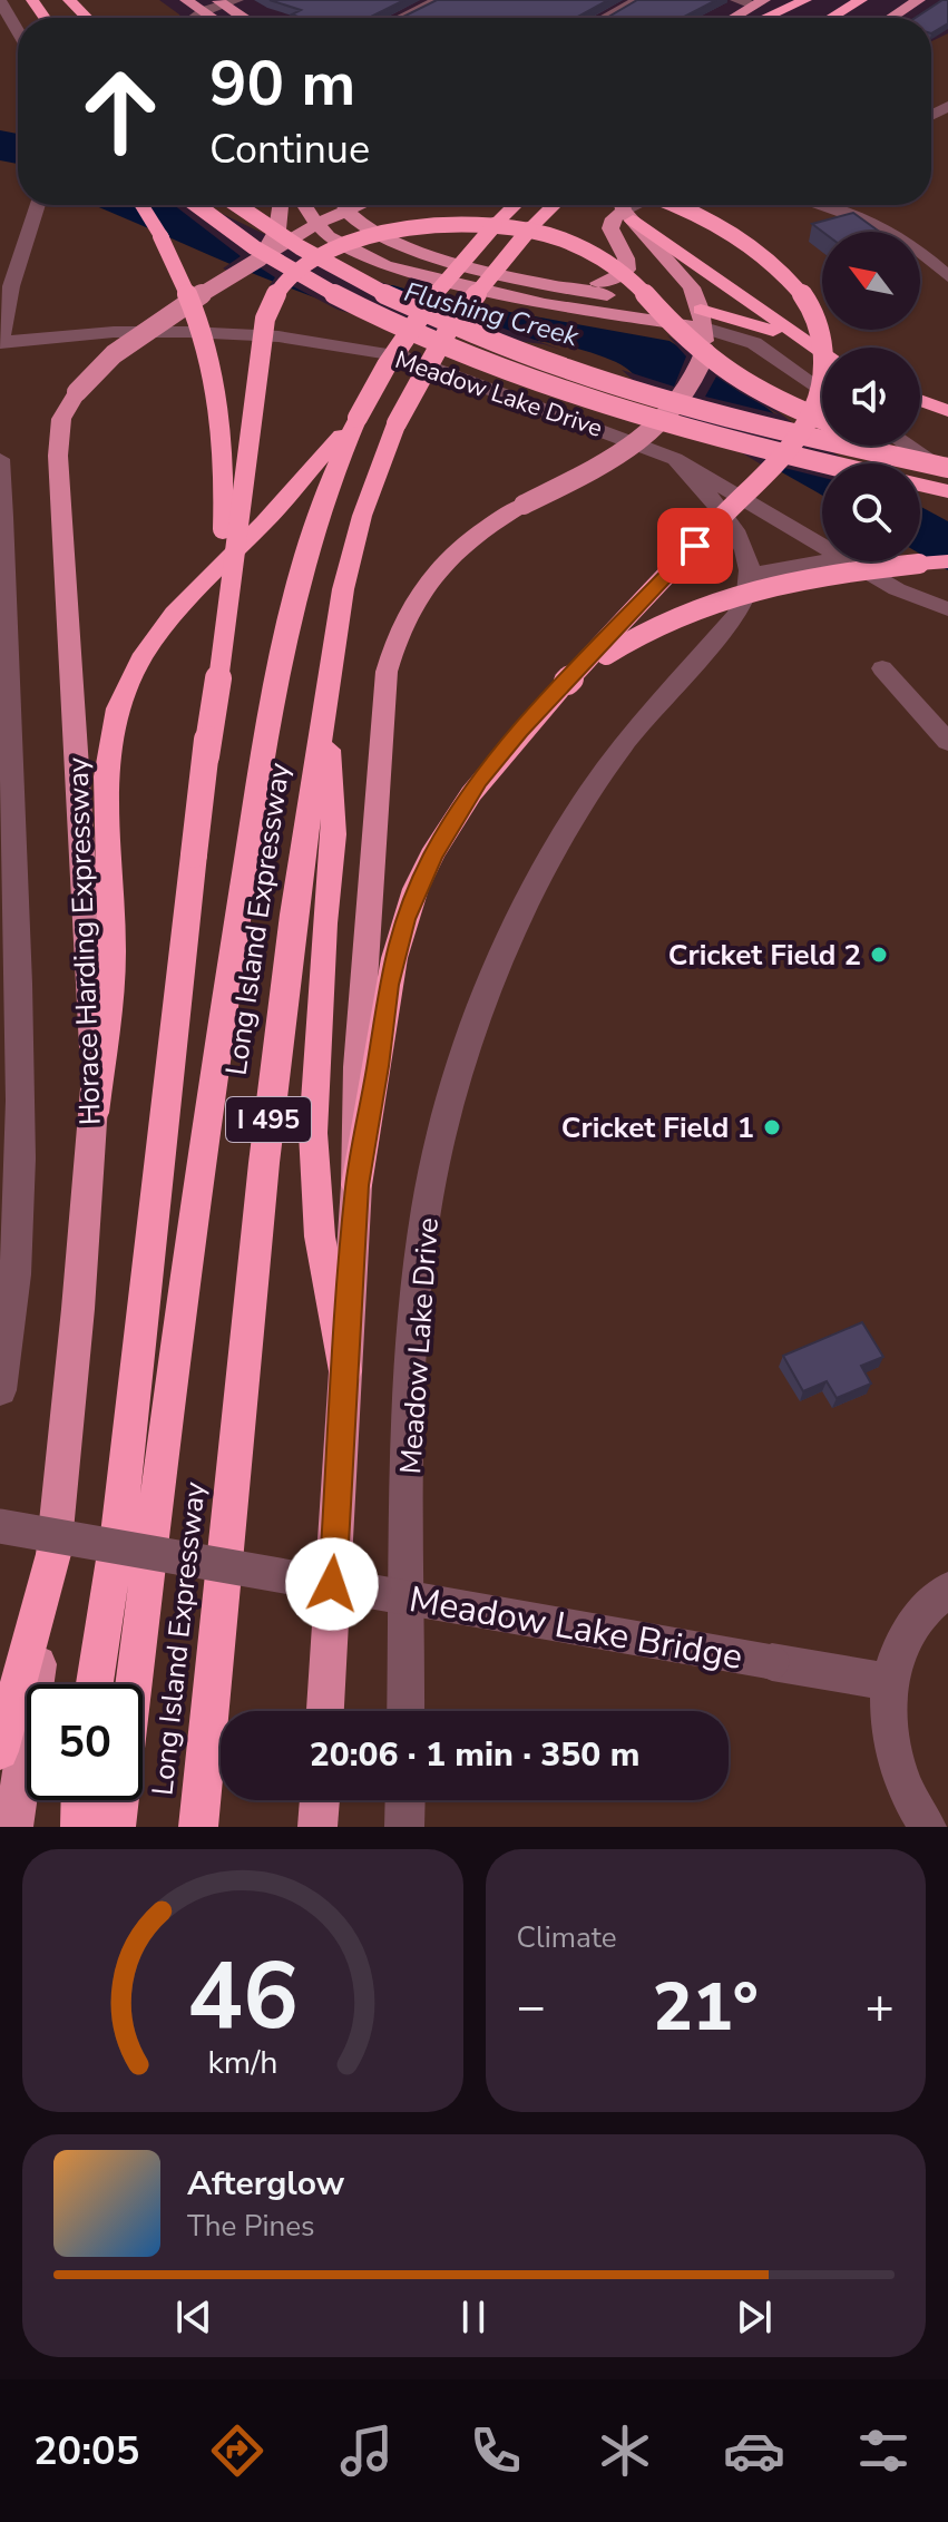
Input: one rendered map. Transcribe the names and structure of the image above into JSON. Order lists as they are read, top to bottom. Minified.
{"streets":{"highway":["Long Island Expressway","I 495"],"main road":["Horace Harding Expressway"],"street":["Meadow Lake Drive","Meadow Lake Bridge"]},"water":["Flushing Creek"],"places":["Cricket Field 2","Cricket Field 1"],"north":"top left","page":{"turn":["90 m","Continue"],"limit":"50","trip":"20:06 · 1 min · 350 m","tile":"Climate","heat":["−","21°","+"],"song":["Afterglow","The Pines"],"tabs":"20:05","gauge":["46","km/h"]}}
